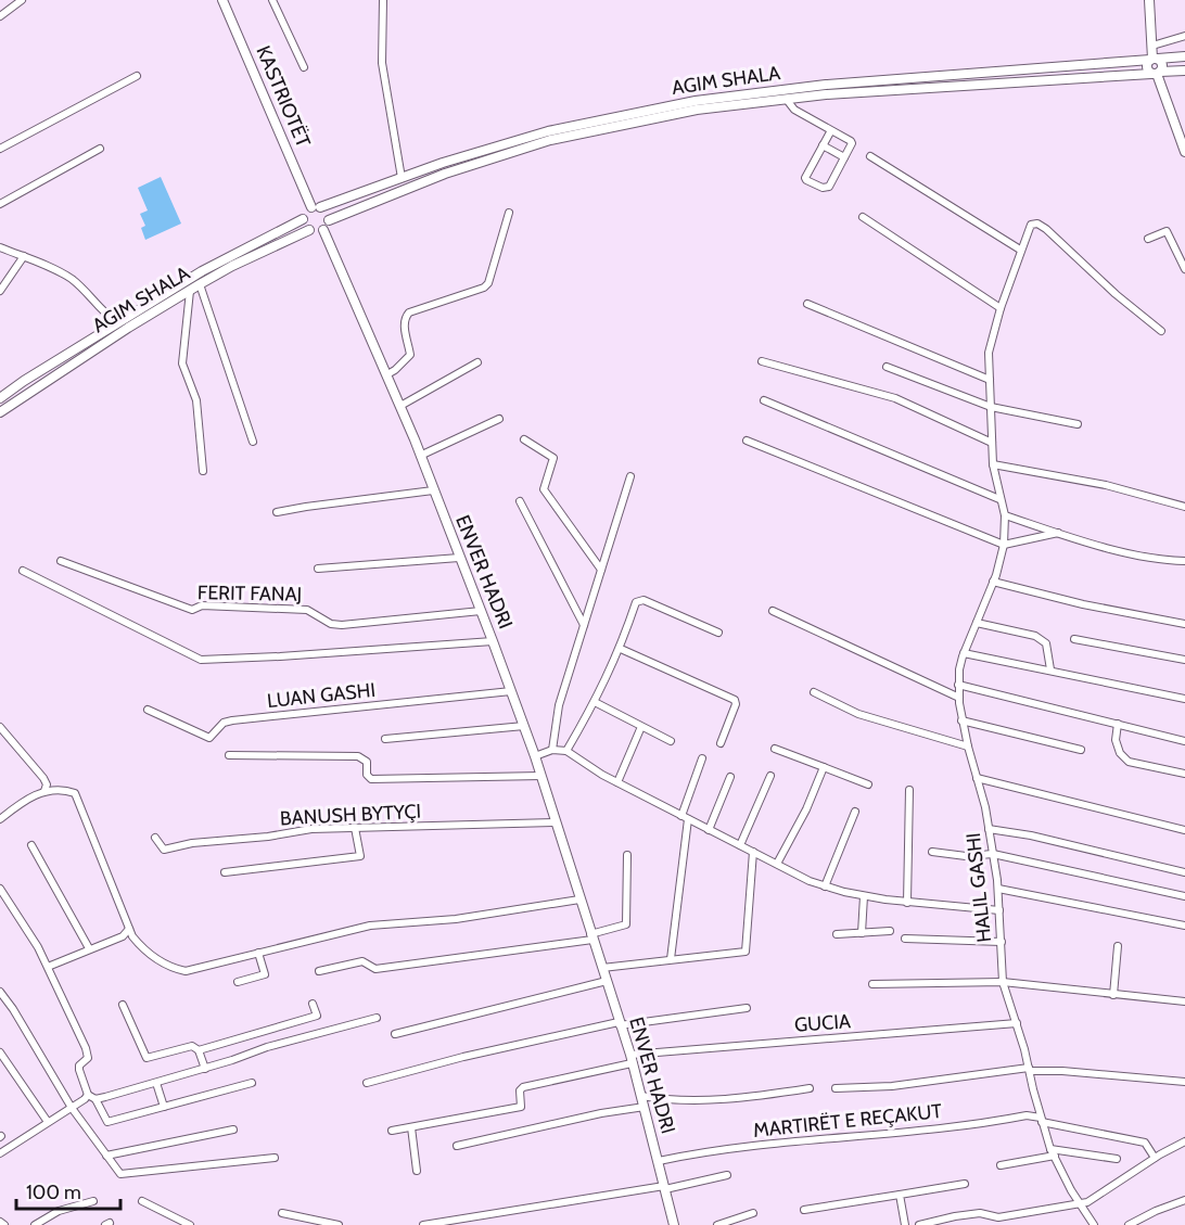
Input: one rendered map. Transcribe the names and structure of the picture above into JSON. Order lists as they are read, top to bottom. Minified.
{"streets":{"main road":["AGIM SHALA","KASTRIOTËT","ENVER HADRI"],"street":["FERIT FANAJ","LUAN GASHI","BANUSH BYTYÇI","HALIL GASHI","GUCIA","MARTIRËT E REÇAKUT"]},"crossings":[["AGIM SHALA","KASTRIOTËT"],["AGIM SHALA","ENVER HADRI"],["KASTRIOTËT","ENVER HADRI"],["ENVER HADRI","FERIT FANAJ"],["ENVER HADRI","LUAN GASHI"],["ENVER HADRI","BANUSH BYTYÇI"],["ENVER HADRI","GUCIA"],["ENVER HADRI","MARTIRËT E REÇAKUT"],["HALIL GASHI","GUCIA"],["HALIL GASHI","MARTIRËT E REÇAKUT"]],"scale_bar":"100 m"}
